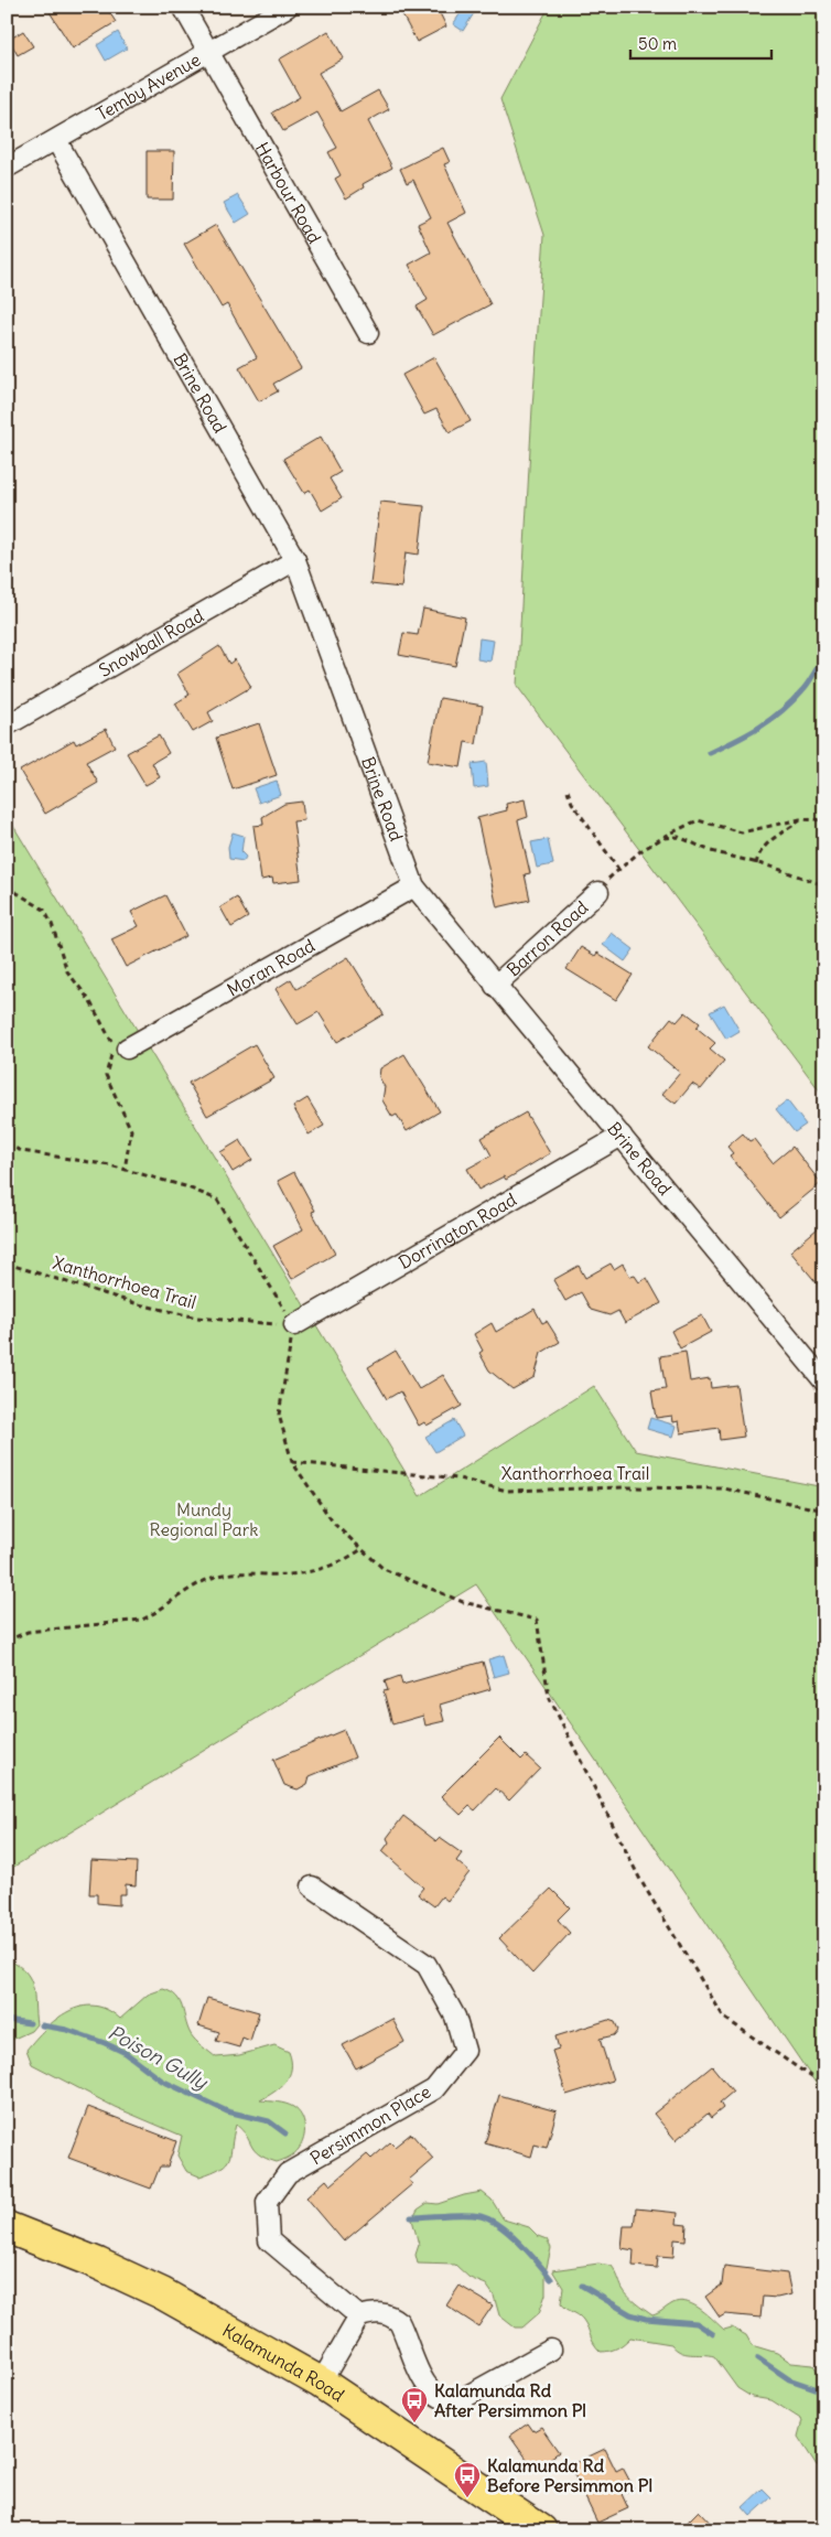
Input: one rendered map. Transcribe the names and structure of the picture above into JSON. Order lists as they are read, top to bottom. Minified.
{"streets":{"main road":["Kalamunda Road"],"street":["Temby Avenue","Harbour Road","Brine Road","Snowball Road","Barron Road","Moran Road","Dorrington Road","Persimmon Place"],"path":["Xanthorrhoea Trail"]},"crossings":[["Temby Avenue","Harbour Road"],["Temby Avenue","Brine Road"],["Brine Road","Snowball Road"],["Brine Road","Barron Road"],["Brine Road","Moran Road"],["Brine Road","Dorrington Road"],["Dorrington Road","Xanthorrhoea Trail"]],"water":["Poison Gully"],"parks":["Mundy Regional Park"],"places":{"bus stop":["Kalamunda Rd After Persimmon Pl","Kalamunda Rd Before Persimmon Pl"]},"scale_bar":"50 m"}
